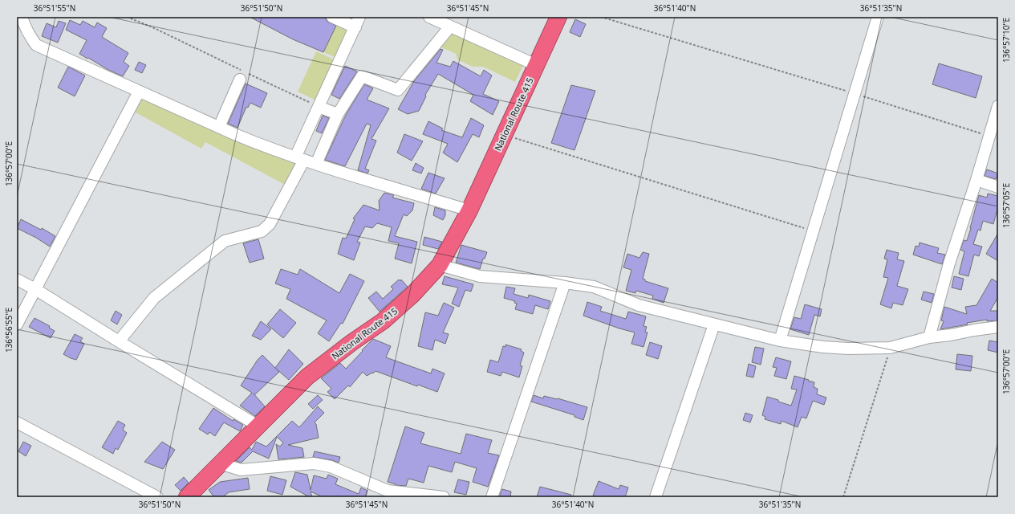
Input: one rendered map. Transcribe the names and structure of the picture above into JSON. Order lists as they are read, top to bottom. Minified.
{"streets":{"highway":["National Route 415"]},"coordinates":["36°51'55\"N","36°51'50\"N","36°51'45\"N","36°51'40\"N","36°51'35\"N","136°57'10\"E","136°57'00\"E","136°57'05\"E","136°56'55\"E"]}
